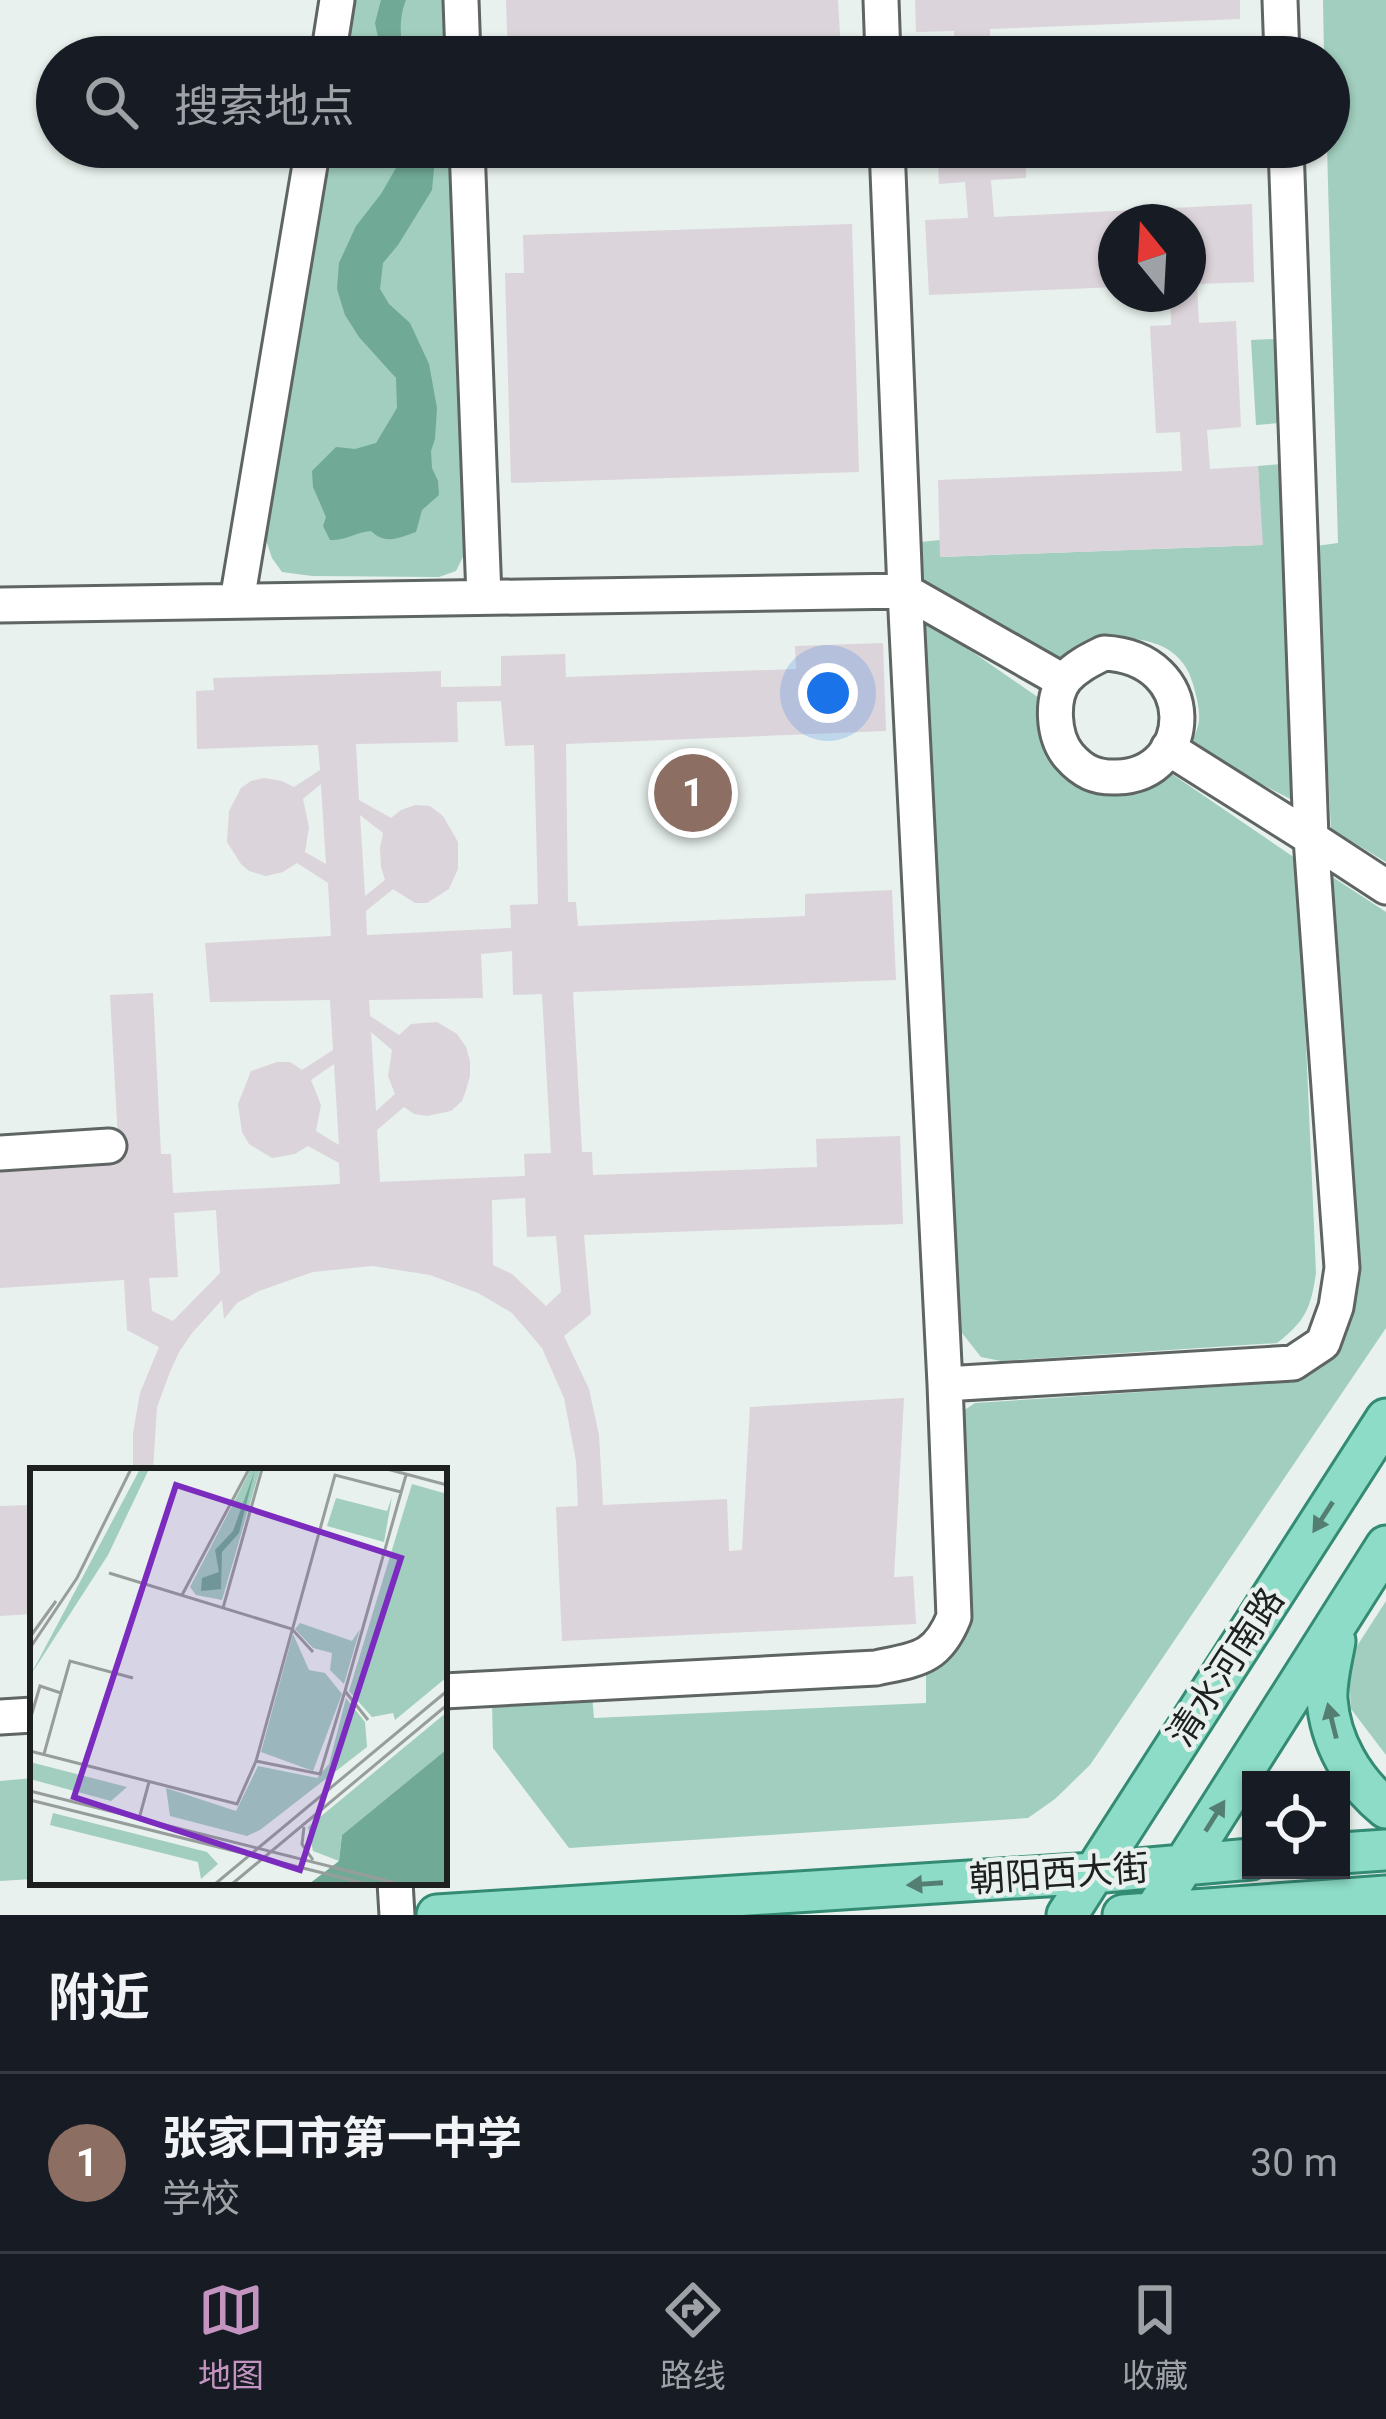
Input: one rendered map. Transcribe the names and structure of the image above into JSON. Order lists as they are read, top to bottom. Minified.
{"streets":{"main road":["清水河南路","朝阳西大街"]},"crossings":[["清水河南路","朝阳西大街"]],"one_way":["朝阳西大街"],"north":"top","page":{"search":"搜索地点","pins":"1","heading":"附近","list":[{"mark":"1","name":"张家口市第一中学","note":"学校","value":"30 m"}],"nav":["地图","路线","收藏"]}}
